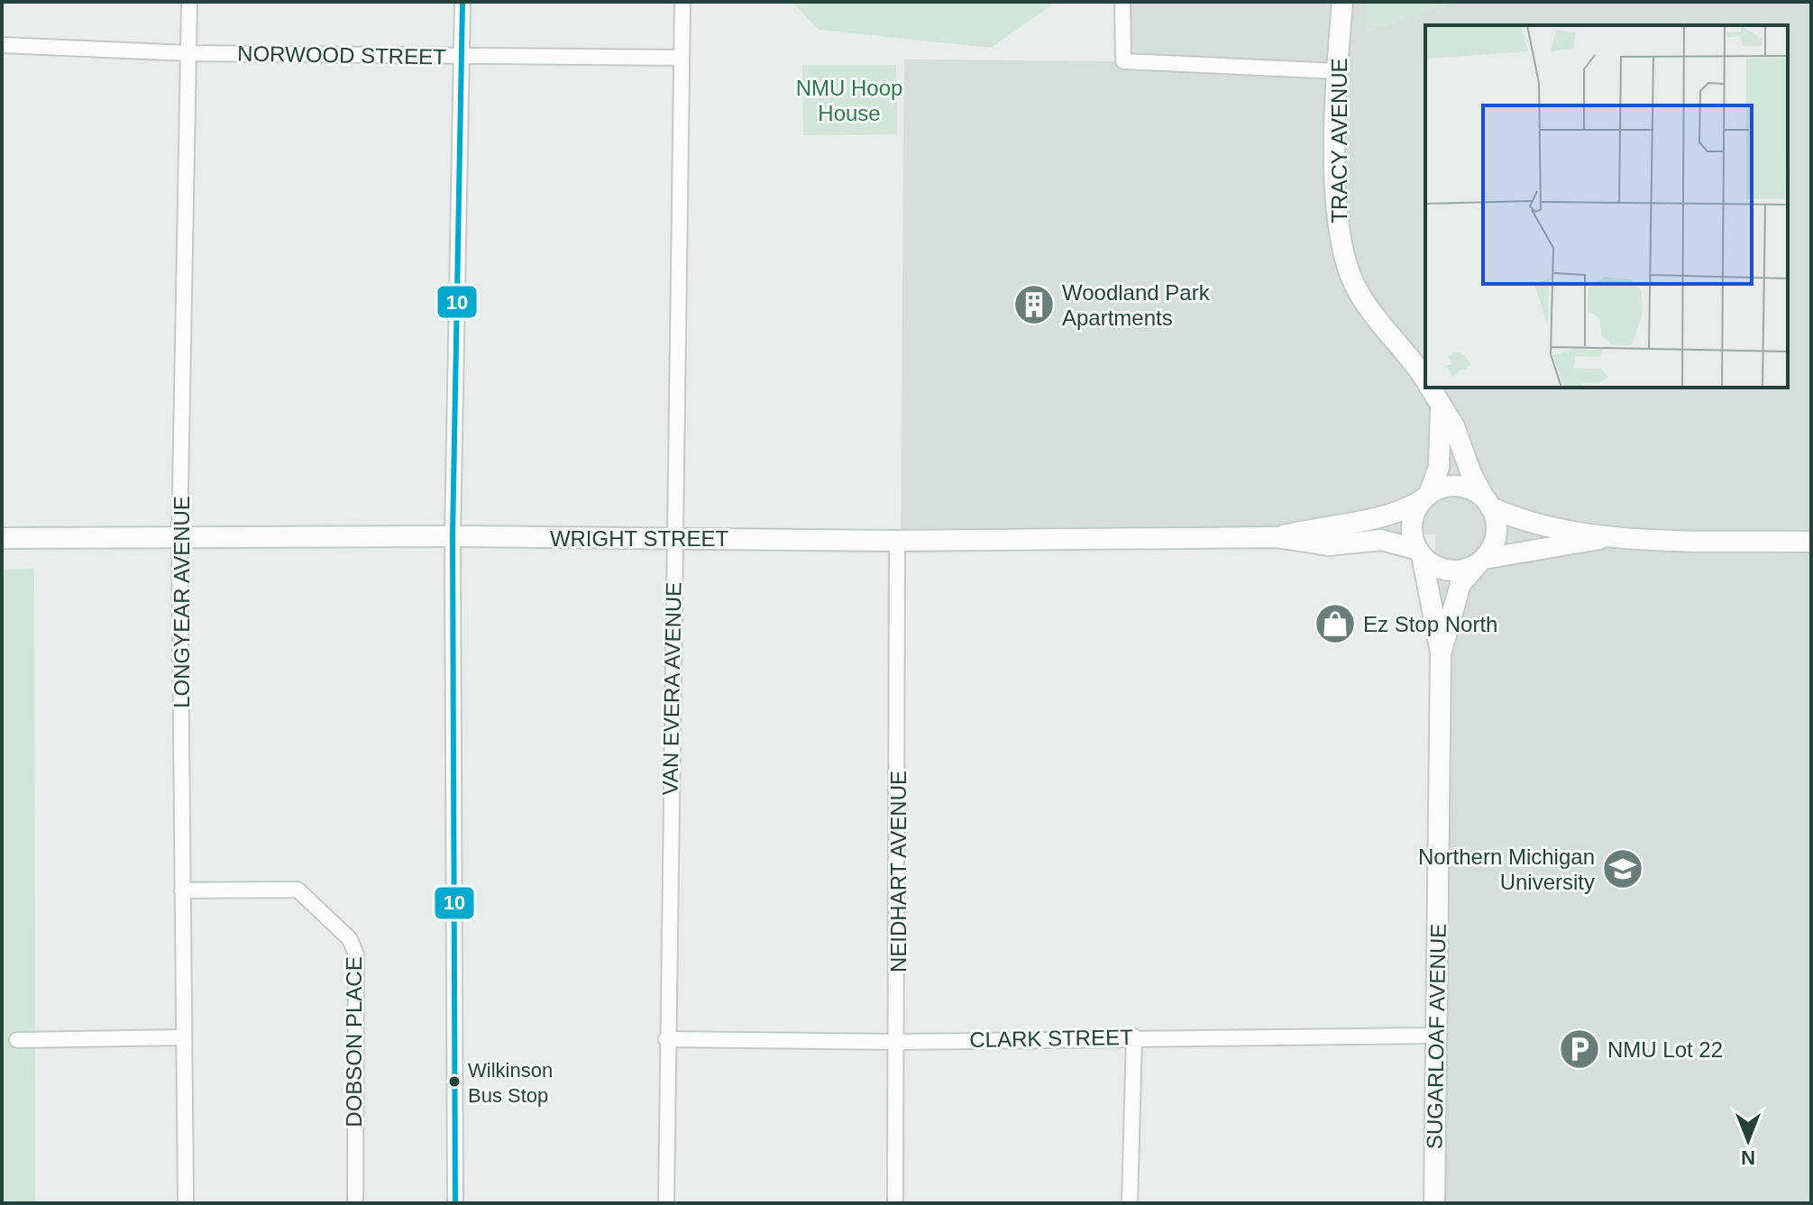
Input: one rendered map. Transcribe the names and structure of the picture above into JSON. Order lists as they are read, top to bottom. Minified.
{"streets":{"main road":["TRACY AVENUE","WRIGHT STREET","SUGARLOAF AVENUE"],"street":["NORWOOD STREET","LONGYEAR AVENUE","VAN EVERA AVENUE","NEIDHART AVENUE","CLARK STREET","DOBSON PLACE"]},"crossings":[["NORWOOD STREET","LONGYEAR AVENUE"],["NORWOOD STREET","VAN EVERA AVENUE"],["TRACY AVENUE","WRIGHT STREET"],["TRACY AVENUE","SUGARLOAF AVENUE"],["WRIGHT STREET","LONGYEAR AVENUE"],["WRIGHT STREET","VAN EVERA AVENUE"],["WRIGHT STREET","NEIDHART AVENUE"],["WRIGHT STREET","SUGARLOAF AVENUE"],["LONGYEAR AVENUE","DOBSON PLACE"],["VAN EVERA AVENUE","CLARK STREET"],["NEIDHART AVENUE","CLARK STREET"],["SUGARLOAF AVENUE","CLARK STREET"]],"parks":["NMU Hoop House"],"places":{"building":["Woodland Park Apartments"],"shop":["Ez Stop North"],"school or university":["Northern Michigan University"],"parking":["NMU Lot 22"],"other":["Wilkinson Bus Stop"]},"lines":["transit line 10"],"north":"bottom"}
